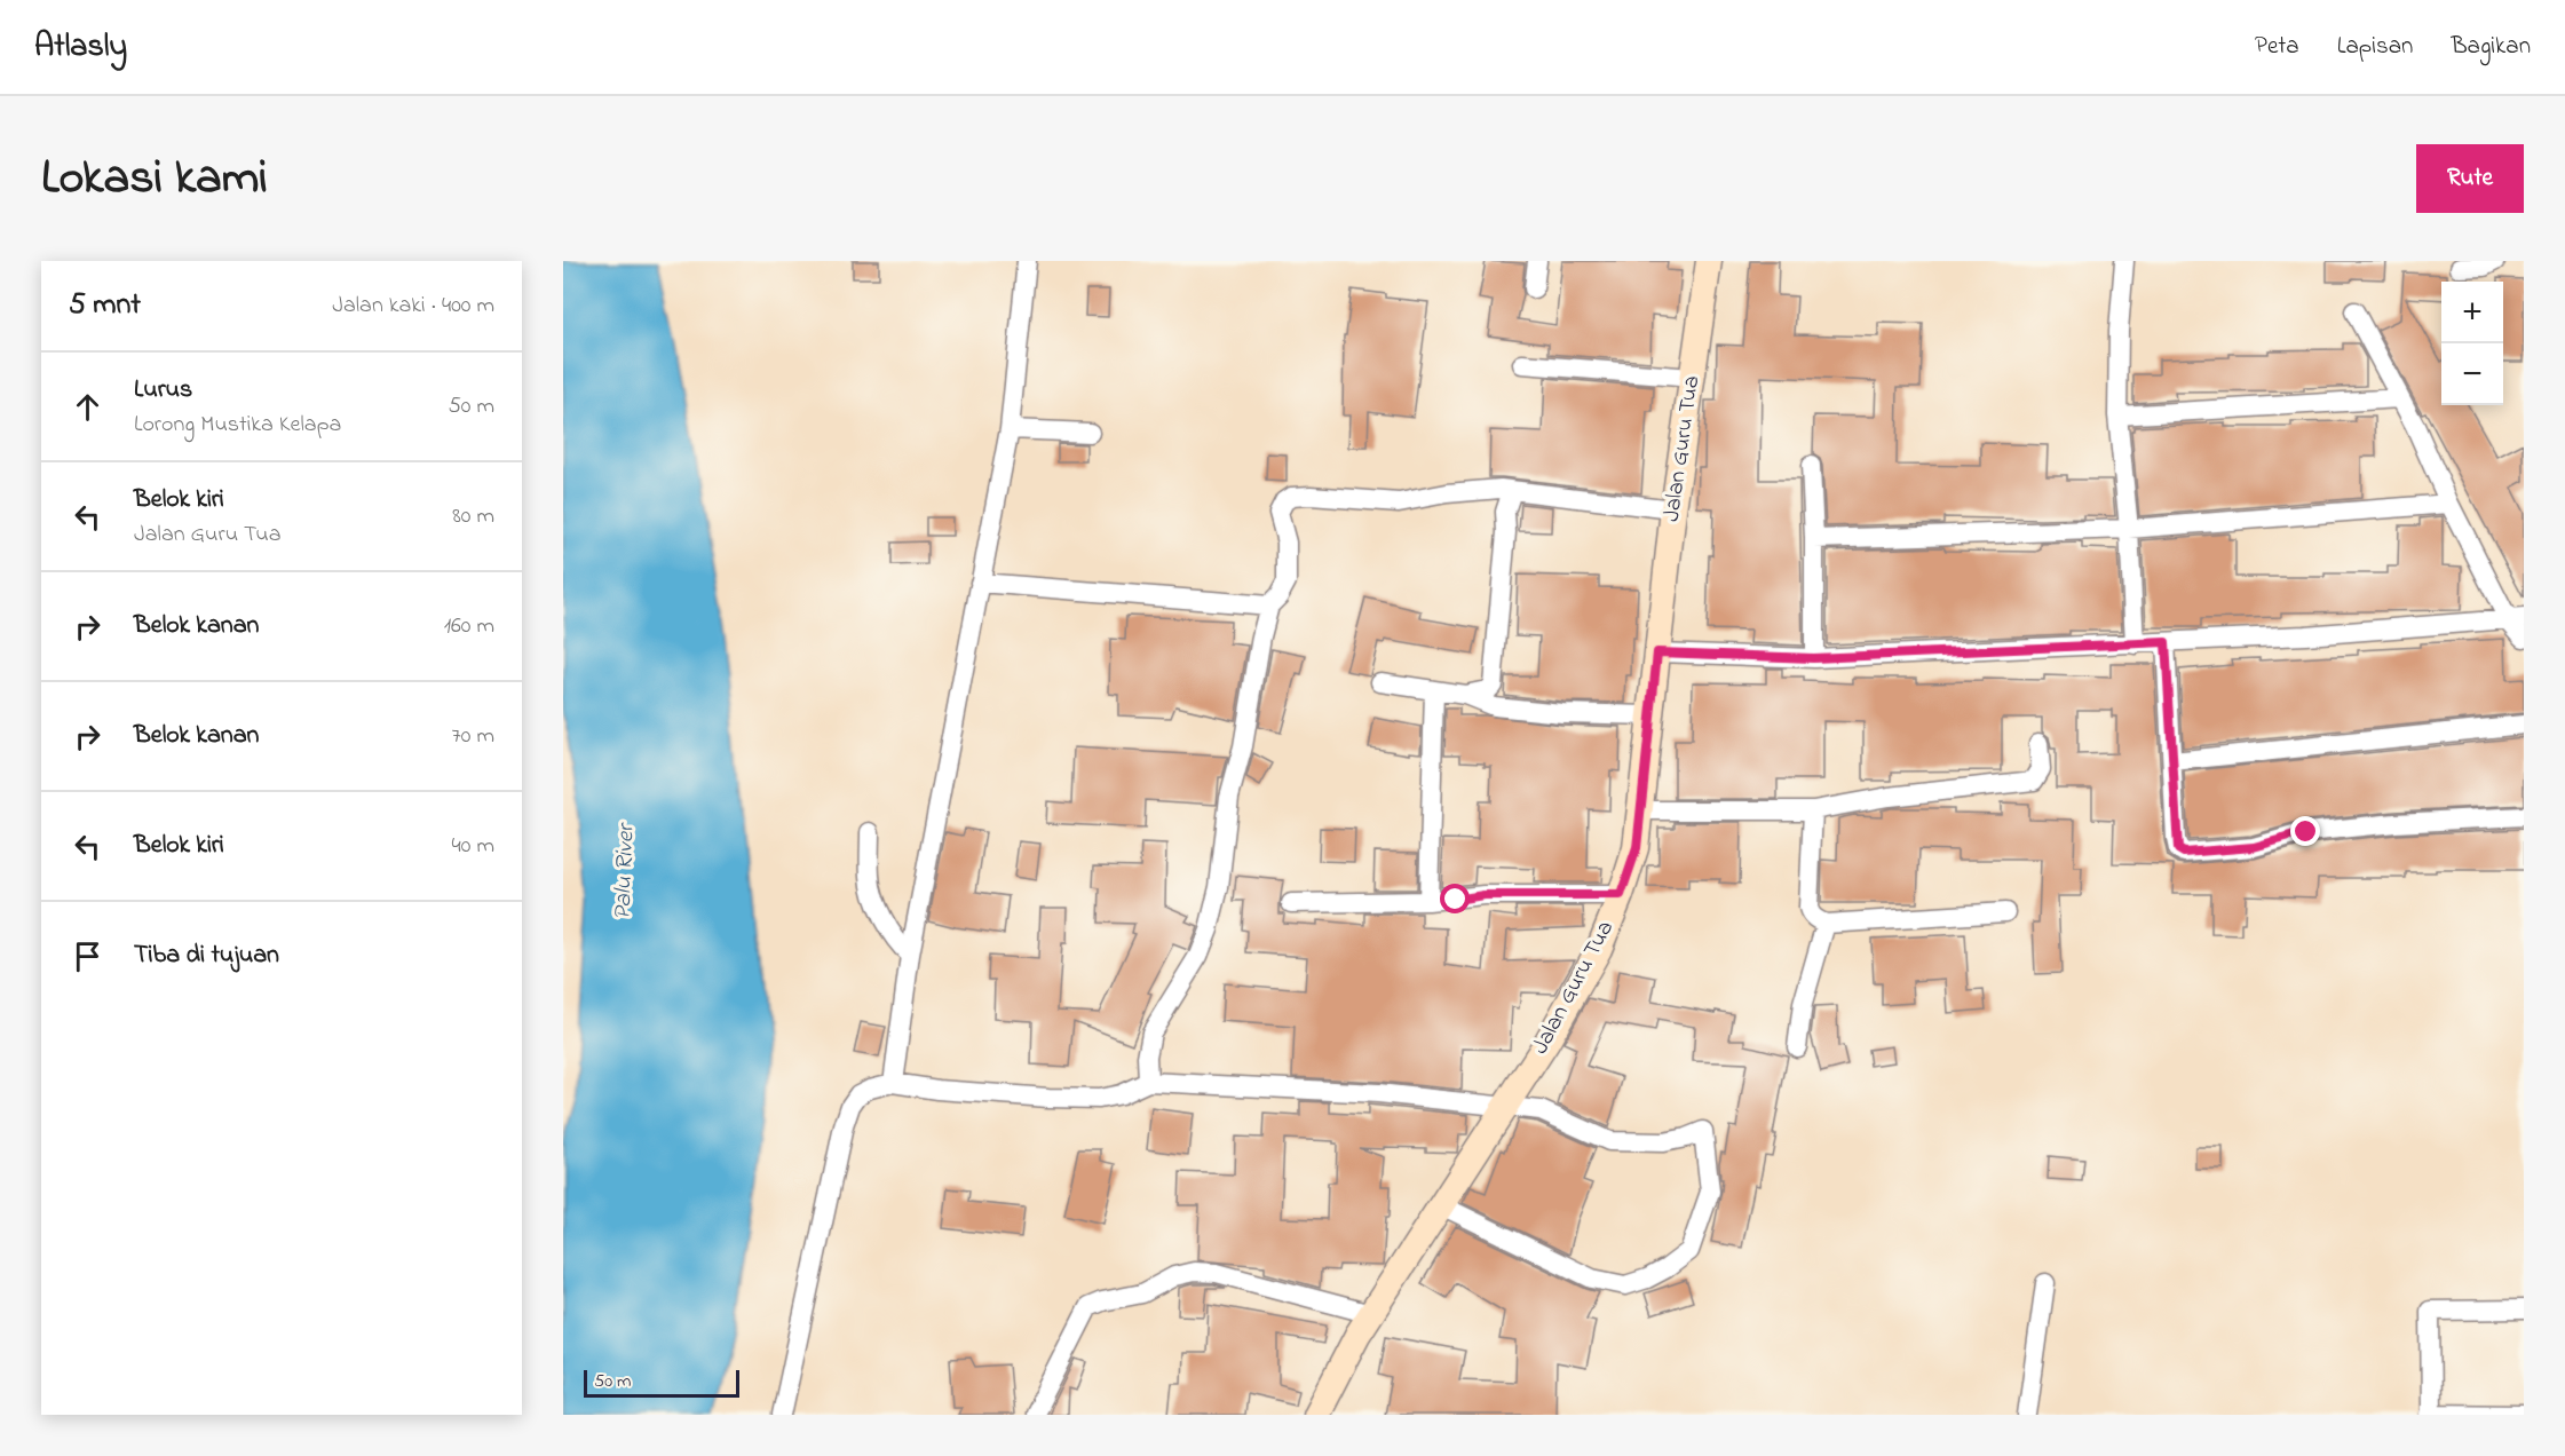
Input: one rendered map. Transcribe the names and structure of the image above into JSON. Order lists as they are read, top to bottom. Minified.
{"streets":{"main road":["Jalan Guru Tua"]},"water":["Palu River"],"scale_bar":"50 m","page":{"header":"Atlasly","nav":["Peta","Lapisan","Bagikan"],"title":"Lokasi kami","buttons":"Rute","heading":["5 mnt","Jalan kaki · 400 m"],"map_buttons":["+","−"],"list":[["Lurus","Lorong Mustika Kelapa","50 m"],["Belok kiri","Jalan Guru Tua","80 m"],["Belok kanan","160 m"],["Belok kanan","70 m"],["Belok kiri","40 m"],"Tiba di tujuan"],"scale":"50 m"}}
